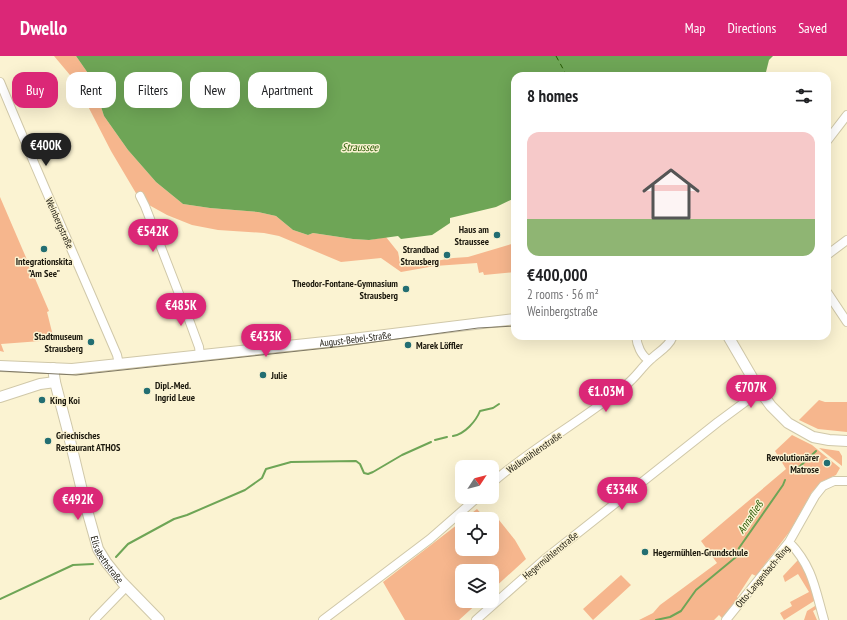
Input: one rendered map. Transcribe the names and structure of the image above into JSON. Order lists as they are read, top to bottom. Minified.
{"streets":{"street":["Weinbergstraße","August-Bebel-Straße","Walkmühlenstraße","Hegermühlenstraße","Elisabethstraße","Otto-Langenbach-Ring"]},"crossings":[["Weinbergstraße","August-Bebel-Straße"],["August-Bebel-Straße","Elisabethstraße"]],"water":["Straussee","Annafließ"],"places":["Haus am Straussee","Integrationskita \"Am See\"","Strandbad Strausberg","Theodor-Fontane-Gymnasium Strausberg","Stadtmuseum Strausberg","Marek Löffler","Julie","Dipl.-Med. Ingrid Leue","King Koi","Griechisches Restaurant ATHOS","Revolutionärer Matrose","Hegermühlen-Grundschule"],"north":"top right","page":{"header":"Dwello","nav":["Map","Directions","Saved"],"chip":["Buy","Rent","Filters","New","Apartment"],"heading":"8 homes","list":[{"name":"€400,000","note":"2 rooms · 56 m² · Weinbergstraße"}],"price":["€400K","€542K","€485K","€433K","€707K","€1.03M","€334K","€492K"]}}
